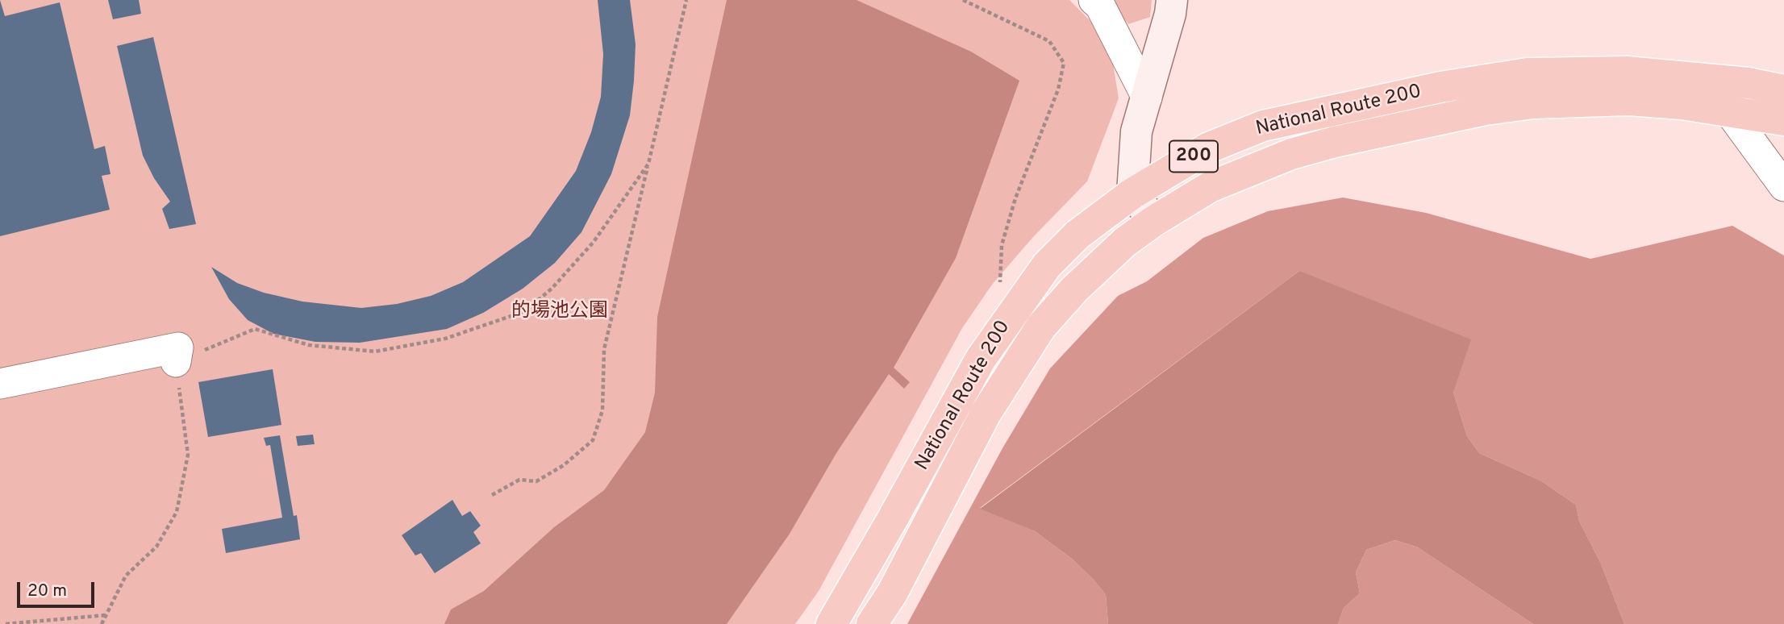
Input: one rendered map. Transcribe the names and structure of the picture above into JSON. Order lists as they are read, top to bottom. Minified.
{"streets":{"highway":["National Route 200","200"]},"parks":["的場池公園"],"scale_bar":"20 m"}
